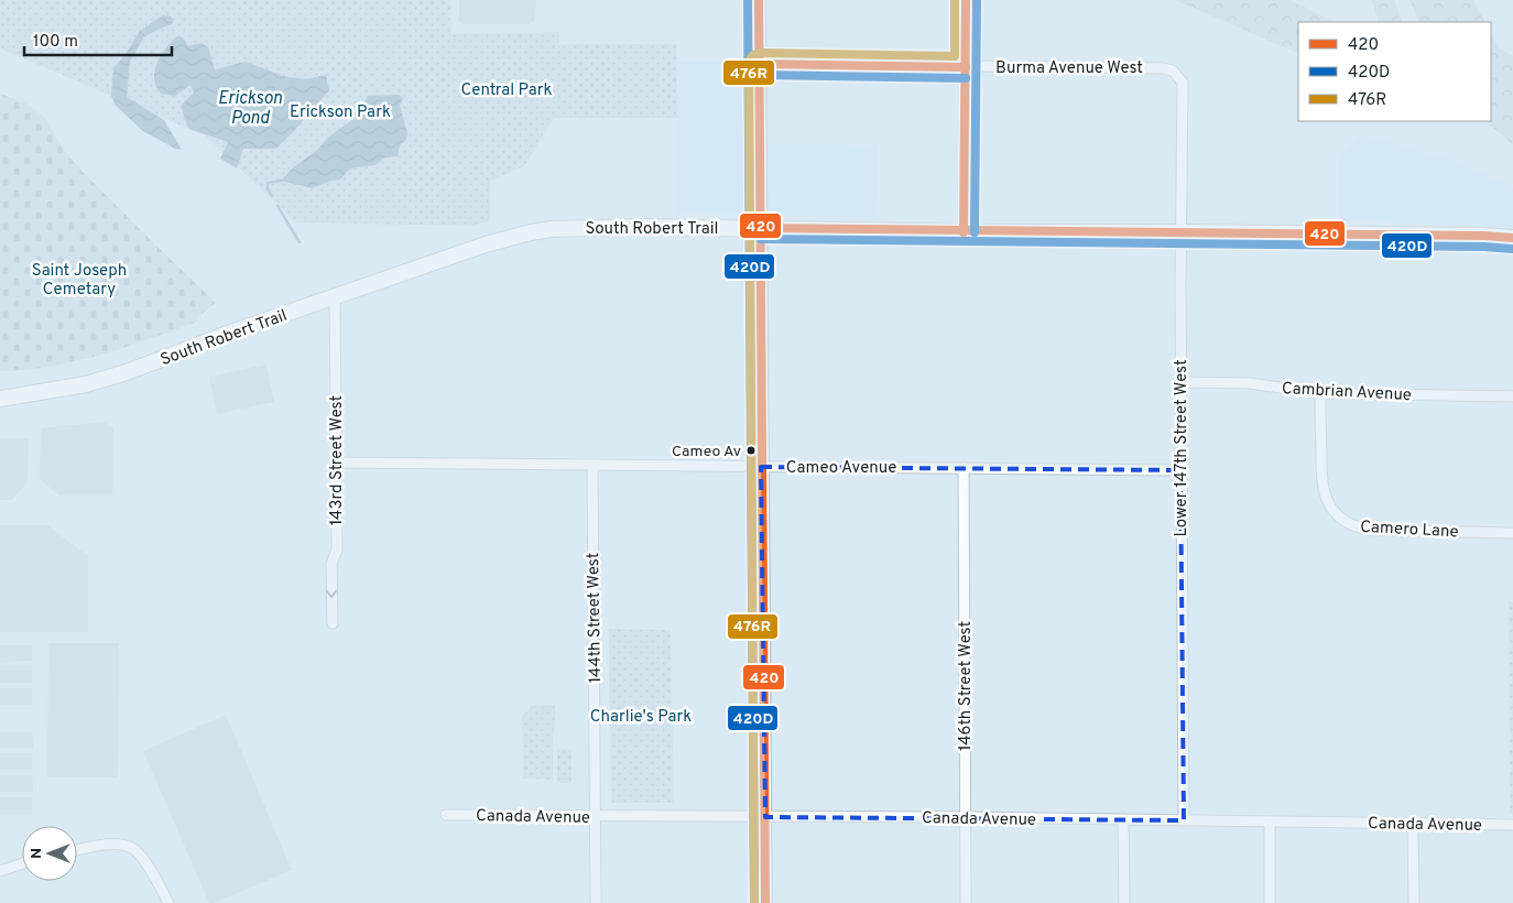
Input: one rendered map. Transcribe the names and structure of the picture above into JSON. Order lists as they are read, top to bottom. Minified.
{"streets":{"main road":["South Robert Trail"],"street":["Burma Avenue West","Cambrian Avenue","Lower 147th Street West","143rd Street West","Cameo Avenue","Camero Lane","144th Street West","146th Street West","Canada Avenue"]},"crossings":[["Burma Avenue West","Lower 147th Street West"],["South Robert Trail","Lower 147th Street West"],["South Robert Trail","143rd Street West"],["Cambrian Avenue","Lower 147th Street West"],["Cambrian Avenue","Camero Lane"],["Lower 147th Street West","Cameo Avenue"],["Lower 147th Street West","Canada Avenue"],["143rd Street West","Cameo Avenue"],["Cameo Avenue","144th Street West"],["Cameo Avenue","146th Street West"],["144th Street West","Canada Avenue"],["146th Street West","Canada Avenue"]],"one_way":["143rd Street West"],"water":["Erickson Pond"],"parks":["Central Park","Erickson Park","Saint Joseph Cemetary","Charlie's Park"],"places":["Cameo Av"],"lines":["transit line 420","transit line 420D","transit line 476R"],"legend":["420","420D","476R"],"scale_bar":"100 m","north":"left"}
